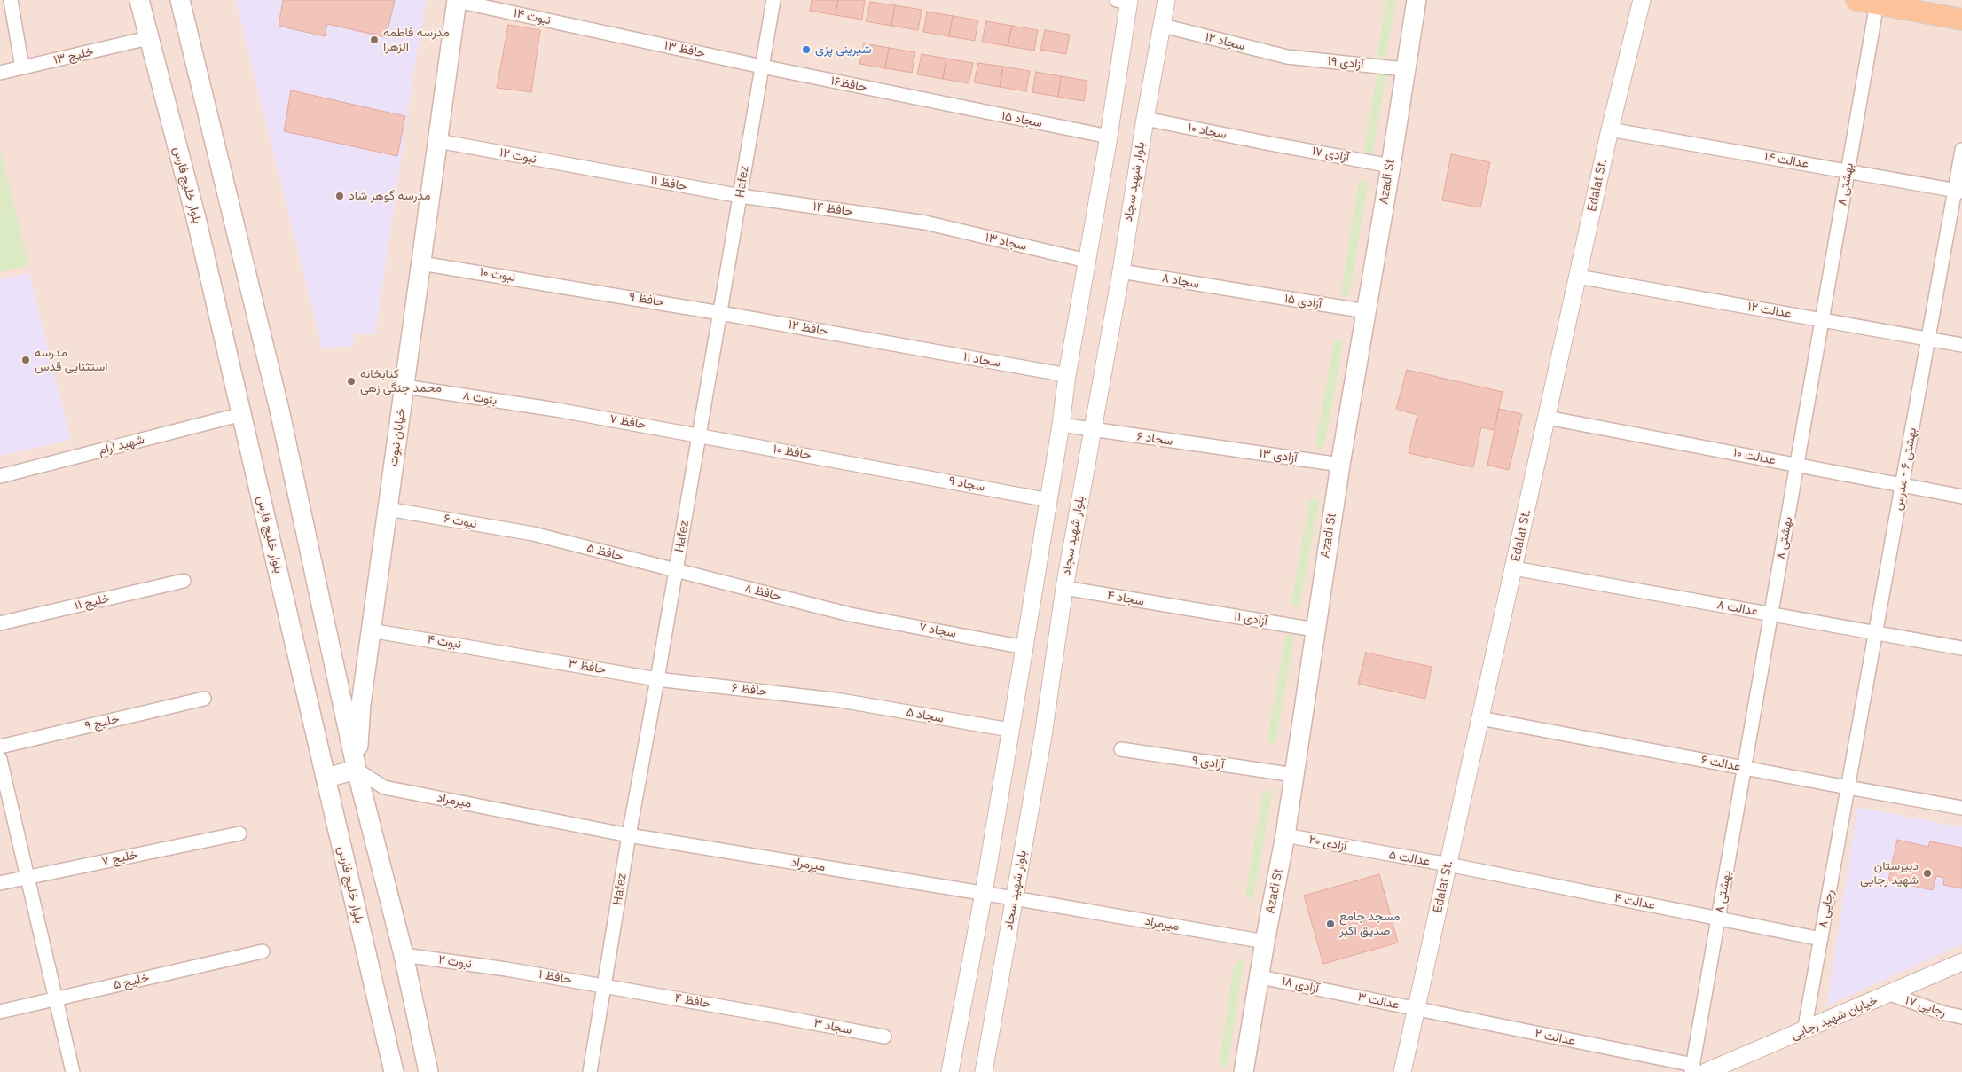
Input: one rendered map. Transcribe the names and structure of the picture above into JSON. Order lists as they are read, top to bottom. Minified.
{"streets":{"main road":["Azadi St","بلوار خلیج فارس","خیابان نبوت"],"street":["نبوت ۱۴","سجاد ۱۲","حافظ ۱۳","خلیج ۱۳","آزادی ۱۹","حافظ۱۶","سجاد ۱۵","سجاد ۱۰","آزادی ۱۷","نبوت ۱۲","عدالت ۱۴","Hafez","بلوار شهید سجاد","حافظ ۱۱","بهشتی ۸","Edalat St.","حافظ ۱۴","سجاد ۱۳","نبوت ۱۰","سجاد ۸","حافظ ۹","آزادی ۱۵","عدالت ۱۲","حافظ ۱۲","سجاد ۱۱","بنوت ۸","حافظ ۷","سجاد ۶","شهید آرام","حافظ ۱۰","آزادی ۱۳","عدالت ۱۰","بهشتی ۶ - مدرس","سجاد ۹","نبوت ۶","حافظ ۵","حافظ ۸","سجاد ۴","خلیج ۱۱","عدالت ۸","آزادی ۱۱","سجاد ۷","نبوت ۴","حافظ ۳","حافظ ۶","سجاد ۵","خلیج ۹","آزادی ۹","عدالت ۶","میرمراد","آزادی ۲۰","خلیج ۷","عدالت ۵","عدالت ۴","رجایی ۸","نبوت ۲","حافظ ۱","خلیج ۵","آزادی ۱۸","حافظ ۴","عدالت ۳","رجایی ۱۷","خیابان شهید رجایی","سجاد ۳","عدالت ۲"]},"crossings":[["نبوت ۱۴","حافظ ۱۳"],["نبوت ۱۴","خیابان نبوت"],["سجاد ۱۲","آزادی ۱۹"],["سجاد ۱۲","بلوار شهید سجاد"],["حافظ ۱۳","حافظ۱۶"],["حافظ ۱۳","Hafez"],["خلیج ۱۳","بلوار خلیج فارس"],["آزادی ۱۹","Azadi St"],["حافظ۱۶","سجاد ۱۵"],["حافظ۱۶","Hafez"],["سجاد ۱۰","آزادی ۱۷"],["سجاد ۱۰","بلوار شهید سجاد"],["آزادی ۱۷","Azadi St"],["نبوت ۱۲","حافظ ۱۱"],["نبوت ۱۲","خیابان نبوت"],["عدالت ۱۴","بهشتی ۸"],["عدالت ۱۴","Edalat St."],["عدالت ۱۴","بهشتی ۶ - مدرس"],["Hafez","حافظ ۱۱"],["Hafez","حافظ ۱۴"],["Hafez","حافظ ۹"],["Hafez","حافظ ۱۲"],["Hafez","حافظ ۷"],["Hafez","حافظ ۱۰"],["Hafez","حافظ ۵"],["Hafez","حافظ ۸"],["Hafez","حافظ ۳"],["Hafez","حافظ ۶"],["Hafez","میرمراد"],["Hafez","حافظ ۱"],["Hafez","حافظ ۴"],["بلوار شهید سجاد","سجاد ۸"],["بلوار شهید سجاد","سجاد ۶"],["بلوار شهید سجاد","سجاد ۴"],["بلوار شهید سجاد","میرمراد"],["Azadi St","آزادی ۱۵"],["Azadi St","آزادی ۱۳"],["Azadi St","آزادی ۱۱"],["Azadi St","آزادی ۹"],["Azadi St","میرمراد"],["Azadi St","آزادی ۲۰"],["Azadi St","آزادی ۱۸"],["حافظ ۱۱","حافظ ۱۴"],["بهشتی ۸","عدالت ۱۲"],["بهشتی ۸","عدالت ۱۰"],["بهشتی ۸","عدالت ۸"],["بهشتی ۸","عدالت ۶"],["بهشتی ۸","عدالت ۴"],["بهشتی ۸","خیابان شهید رجایی"],["بهشتی ۸","عدالت ۲"],["بلوار خلیج فارس","شهید آرام"],["Edalat St.","عدالت ۱۲"],["Edalat St.","عدالت ۱۰"],["Edalat St.","عدالت ۸"],["Edalat St.","عدالت ۶"],["Edalat St.","عدالت ۵"],["Edalat St.","عدالت ۴"],["Edalat St.","عدالت ۳"],["Edalat St.","عدالت ۲"],["حافظ ۱۴","سجاد ۱۳"],["نبوت ۱۰","حافظ ۹"],["نبوت ۱۰","خیابان نبوت"],["سجاد ۸","آزادی ۱۵"],["حافظ ۹","حافظ ۱۲"],["عدالت ۱۲","بهشتی ۶ - مدرس"],["حافظ ۱۲","سجاد ۱۱"],["بنوت ۸","حافظ ۷"],["بنوت ۸","خیابان نبوت"],["حافظ ۷","حافظ ۱۰"],["خیابان نبوت","نبوت ۶"],["خیابان نبوت","نبوت ۴"],["خیابان نبوت","میرمراد"],["سجاد ۶","آزادی ۱۳"],["حافظ ۱۰","سجاد ۹"],["عدالت ۱۰","بهشتی ۶ - مدرس"],["بهشتی ۶ - مدرس","عدالت ۸"],["بهشتی ۶ - مدرس","عدالت ۶"],["بهشتی ۶ - مدرس","رجایی ۸"],["نبوت ۶","حافظ ۵"],["حافظ ۵","حافظ ۸"],["حافظ ۸","سجاد ۷"],["سجاد ۴","آزادی ۱۱"],["نبوت ۴","حافظ ۳"],["حافظ ۳","حافظ ۶"],["حافظ ۶","سجاد ۵"],["عدالت ۶","رجایی ۸"],["آزادی ۲۰","عدالت ۵"],["عدالت ۵","عدالت ۴"],["عدالت ۴","رجایی ۸"],["رجایی ۸","خیابان شهید رجایی"],["نبوت ۲","حافظ ۱"],["حافظ ۱","حافظ ۴"],["آزادی ۱۸","عدالت ۳"],["حافظ ۴","سجاد ۳"],["عدالت ۳","عدالت ۲"],["رجایی ۱۷","خیابان شهید رجایی"],["خیابان شهید رجایی","عدالت ۲"]],"places":["مدرسه فاطمه الزهرا","شیرینی پزی","مدرسه گوهر شاد","مدرسه استثنایی قدس","کتابخانه محمد جنگی زهی","دبیرستان شهید رجایی","مسجد جامع صدیق اکبر"]}
